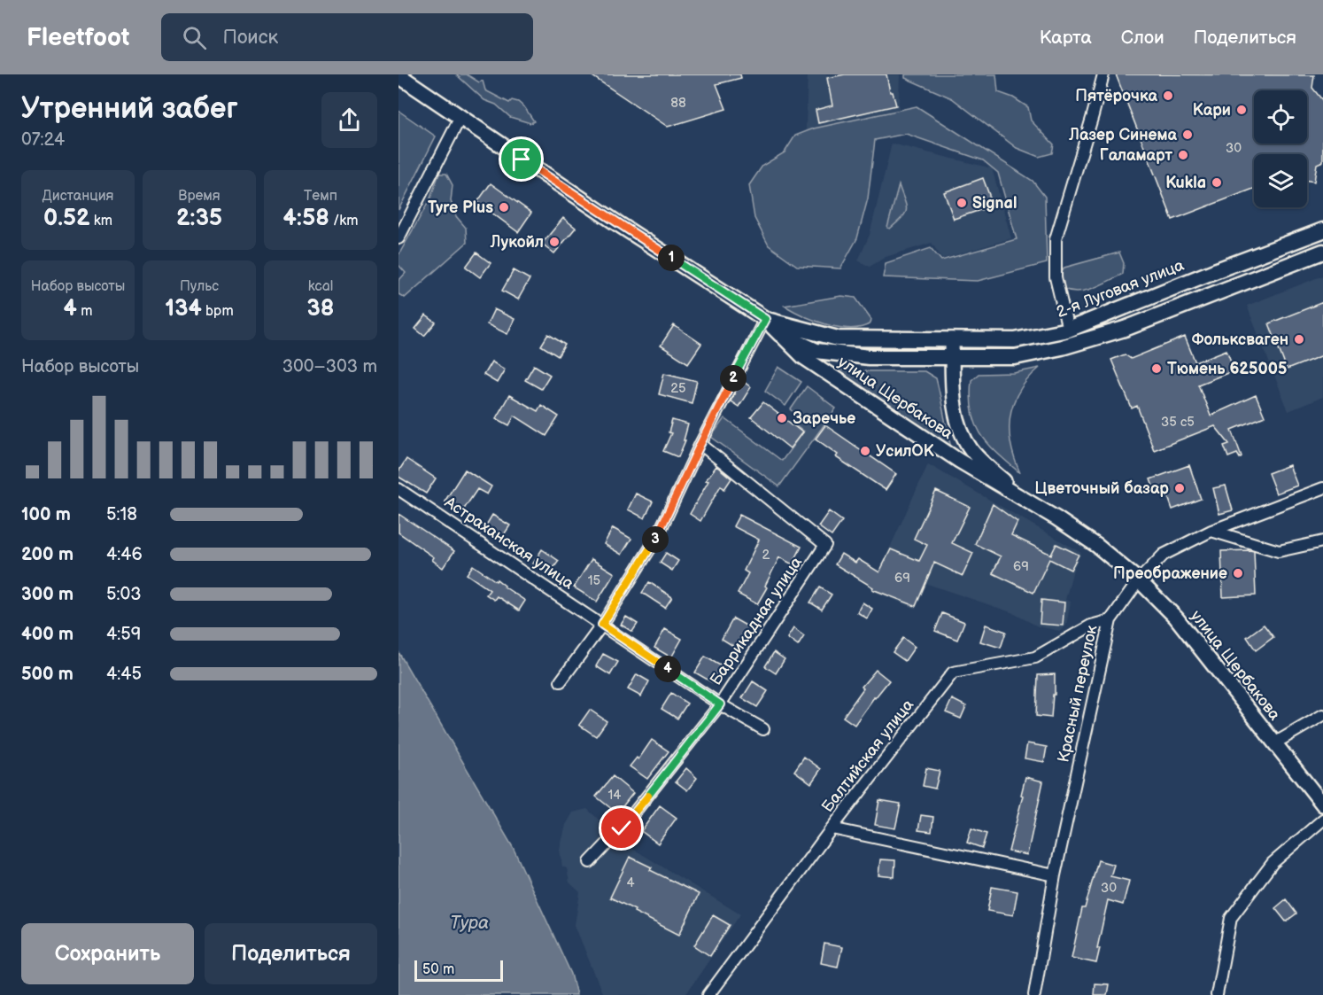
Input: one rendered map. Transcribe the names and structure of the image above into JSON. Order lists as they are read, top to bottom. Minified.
{"streets":{"main road":["2-я Луговая улица","улица Щербакова"],"street":["Астраханская улица","Баррикадная улица","Красный переулок","Балтийская улица"]},"crossings":[["2-я Луговая улица","улица Щербакова"],["улица Щербакова","Красный переулок"],["Астраханская улица","Баррикадная улица"],["Красный переулок","Балтийская улица"]],"water":["Тура"],"places":["Пятёрочка","Кари","Лазер Синема","Галамарт","Kukla","Signal","Tyre Plus","Лукойл","Фольксваген","Тюмень 625005","Заречье","УсилОК","Цветочный базар","Преображение"],"house_numbers":["88","30","25","35 с5","2","69","69","15","14","4","30"],"scale_bar":"50 m","page":{"header":"Fleetfoot","search":"Поиск","nav":["Карта","Слои","Поделиться"],"heading":["Утренний забег","07:24"],"stats":[["Дистанция","0.52 km"],["Время","2:35"],["Темп","4:58 /km"],["Набор высоты","4 m"],["Пульс","134 bpm"],["kcal","38"]],"pins":["1","2","3","4"],"chart":["Набор высоты","300–303 m"],"list":[{"name":"100 m","note":"5:18"},{"name":"200 m","note":"4:46"},{"name":"300 m","note":"5:03"},{"name":"400 m","note":"4:59"},{"name":"500 m","note":"4:45"}],"buttons":["Сохранить","Поделиться"],"scale":"50 m"}}
